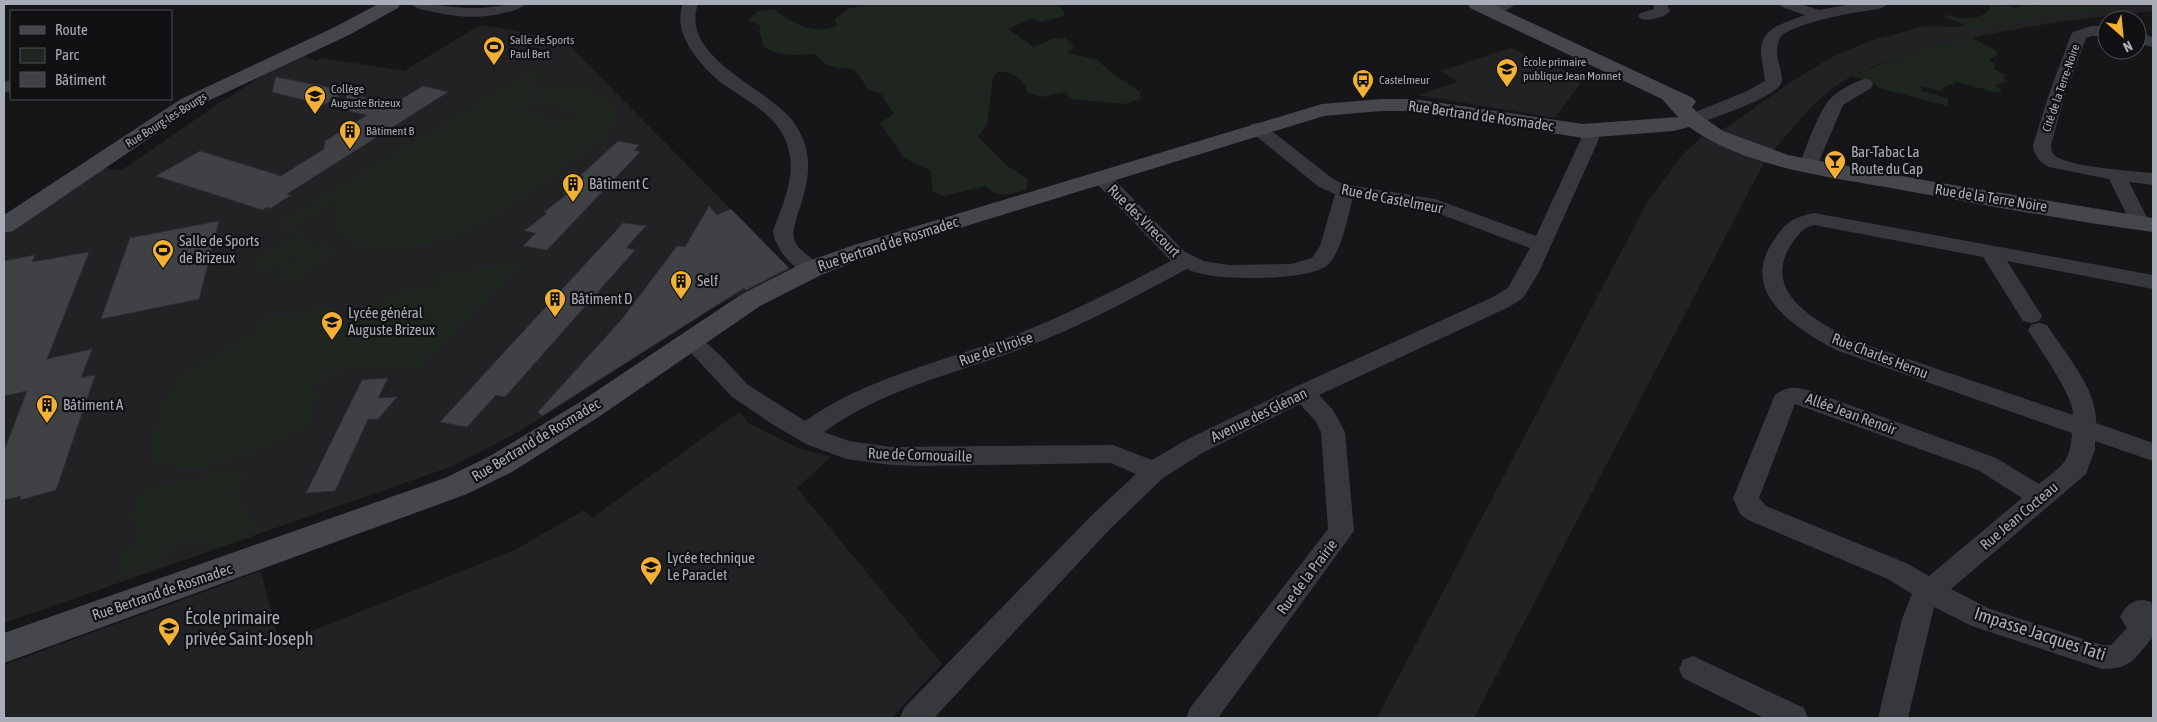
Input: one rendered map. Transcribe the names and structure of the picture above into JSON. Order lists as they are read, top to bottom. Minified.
{"streets":{"street":["Cité de la Terre-Noire","Rue Bertrand de Rosmadec","Rue Bourg-les-Bourgs","Rue de la Terre Noire","Rue de Castelmeur","Rue des Virecourt","Rue de l'Iroise","Rue Charles Hernu","Allée Jean Renoir","Avenue des Glénan","Rue de Cornouaille","Rue Jean Cocteau","Rue de la Prairie","Impasse Jacques Tati"]},"crossings":[["Rue Bertrand de Rosmadec","Rue de la Terre Noire"],["Rue Bertrand de Rosmadec","Rue de Castelmeur"],["Rue Bertrand de Rosmadec","Rue des Virecourt"],["Rue Bertrand de Rosmadec","Avenue des Glénan"],["Rue Bertrand de Rosmadec","Rue de Cornouaille"],["Rue de Castelmeur","Rue des Virecourt"],["Rue de Castelmeur","Avenue des Glénan"],["Rue des Virecourt","Rue de l'Iroise"],["Rue de l'Iroise","Rue de Cornouaille"],["Rue Charles Hernu","Rue Jean Cocteau"],["Allée Jean Renoir","Rue Jean Cocteau"],["Allée Jean Renoir","Impasse Jacques Tati"],["Avenue des Glénan","Rue de Cornouaille"],["Avenue des Glénan","Rue de la Prairie"],["Rue Jean Cocteau","Impasse Jacques Tati"]],"places":{"sports":["Salle de Sports Paul Bert","Salle de Sports de Brizeux"],"school or university":["École primaire publique Jean Monnet","Collège Auguste Brizeux","Lycée général Auguste Brizeux","Lycée technique Le Paraclet","École primaire privée Saint-Joseph"],"bus stop":["Castelmeur"],"building":["Bâtiment B","Bâtiment C","Self","Bâtiment D","Bâtiment A"],"bar":["Bar-Tabac La Route du Cap"]},"legend":["Route","Parc","Bâtiment"],"north":"bottom right"}
